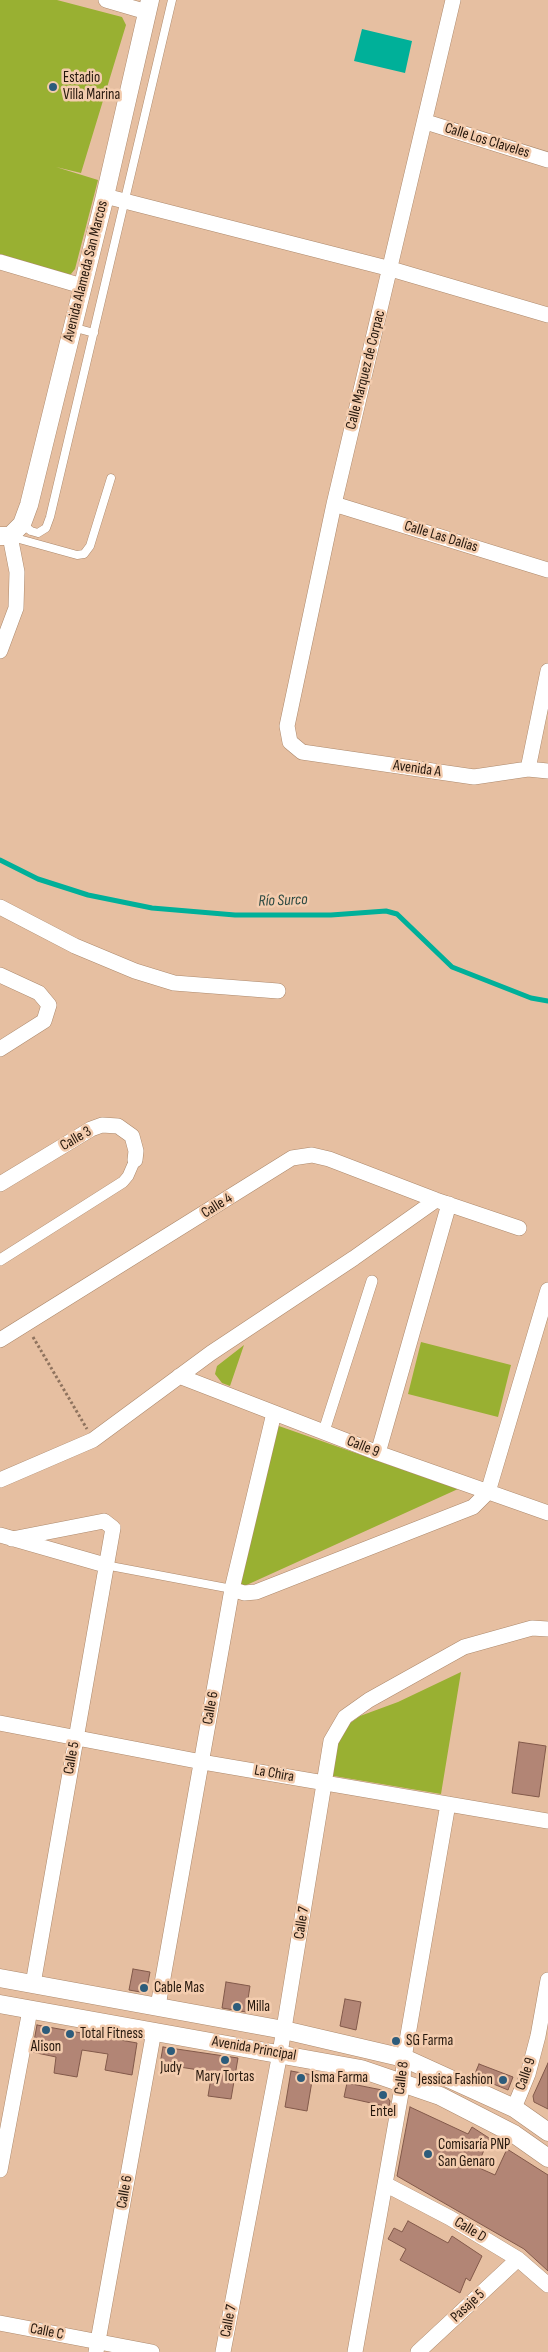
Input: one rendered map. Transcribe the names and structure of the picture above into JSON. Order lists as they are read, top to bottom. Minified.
{"streets":{"street":["Calle Los Claveles","Avenida Alameda San Marcos","Calle Marquez de Corpac","Calle Las Dalias","Avenida A","Calle 3","Calle 4","Calle 9","Calle 6","Calle 5","La Chira","Calle 7","Avenida Principal","Calle 8","Calle D","Pasaje 5","Calle C"]},"crossings":[["Calle Los Claveles","Calle Marquez de Corpac"],["Calle Marquez de Corpac","Calle Las Dalias"],["Calle Marquez de Corpac","Avenida A"],["Calle 9","Calle 6"],["Calle 9","Avenida Principal"],["Calle 6","La Chira"],["Calle 6","Avenida Principal"],["Calle 6","Calle C"],["Calle 5","La Chira"],["Calle 5","Avenida Principal"],["La Chira","Calle 7"],["La Chira","Calle 8"],["Calle 7","Avenida Principal"],["Avenida Principal","Calle 8"],["Calle 8","Calle D"],["Calle D","Pasaje 5"]],"water":["Río Surco"],"places":["Estadio Villa Marina","Cable Mas","Milla","Alison","Total Fitness","SG Farma","Judy","Mary Tortas","Isma Farma","Jessica Fashion","Entel","Comisaría PNP San Genaro"]}
